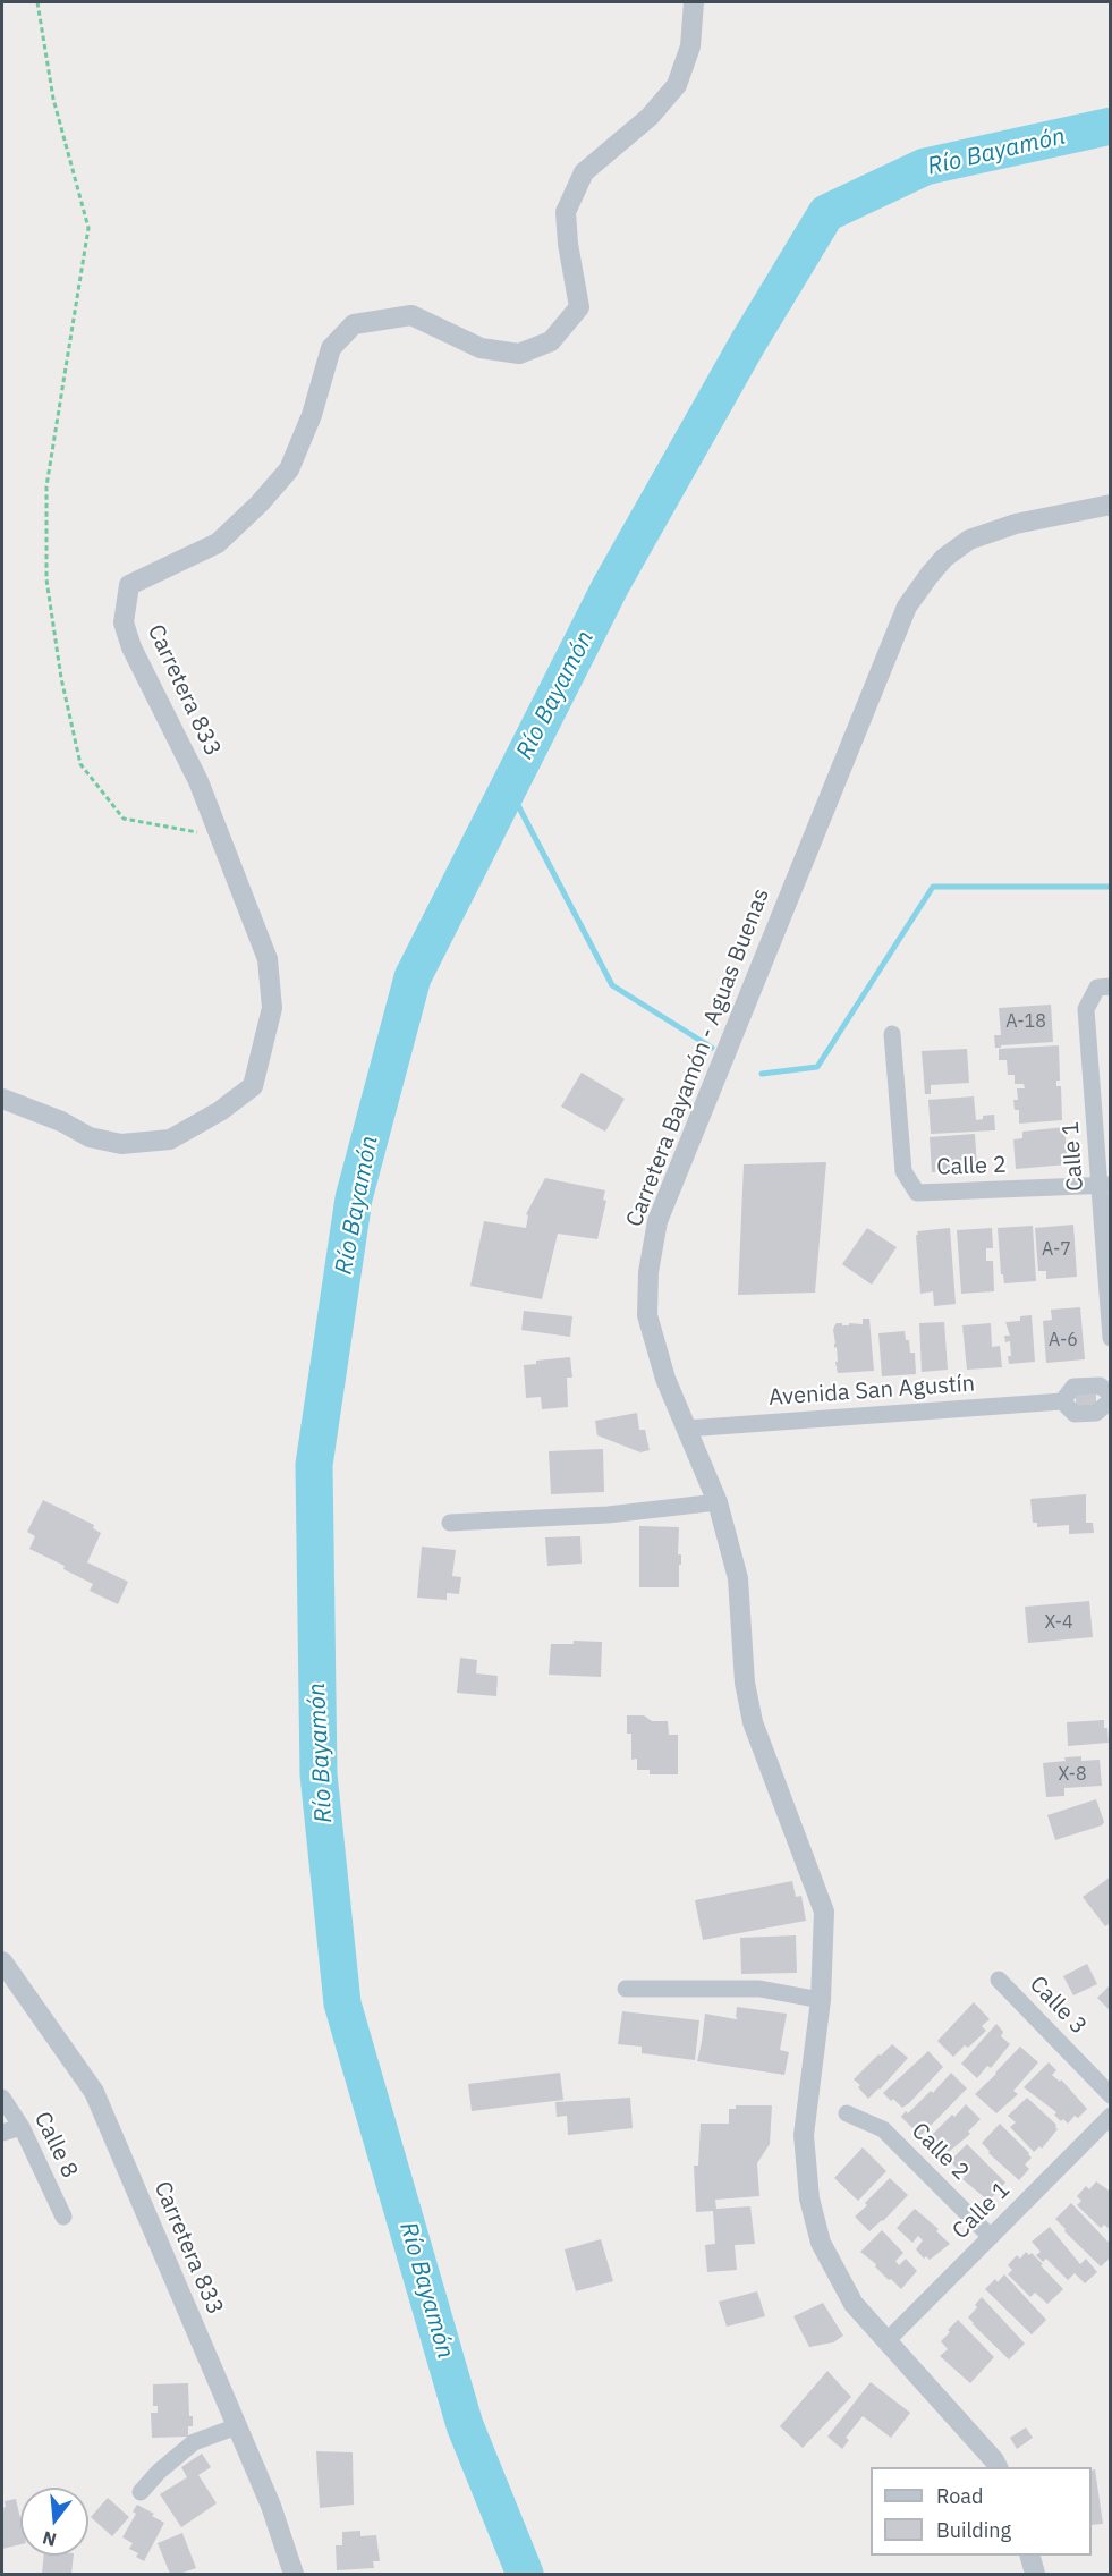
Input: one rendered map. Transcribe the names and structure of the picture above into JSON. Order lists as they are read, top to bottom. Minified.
{"streets":{"street":["Carretera 833","Carretera Bayamón - Aguas Buenas","Calle 1","Calle 2","Avenida San Agustín","Calle 3","Calle 8"]},"crossings":[["Carretera Bayamón - Aguas Buenas","Calle 1"],["Carretera Bayamón - Aguas Buenas","Avenida San Agustín"],["Calle 1","Calle 2"]],"water":["Río Bayamón"],"house_numbers":["A-18","A-7","A-6","X-4","X-8"],"legend":["Road","Building"],"north":"bottom"}
